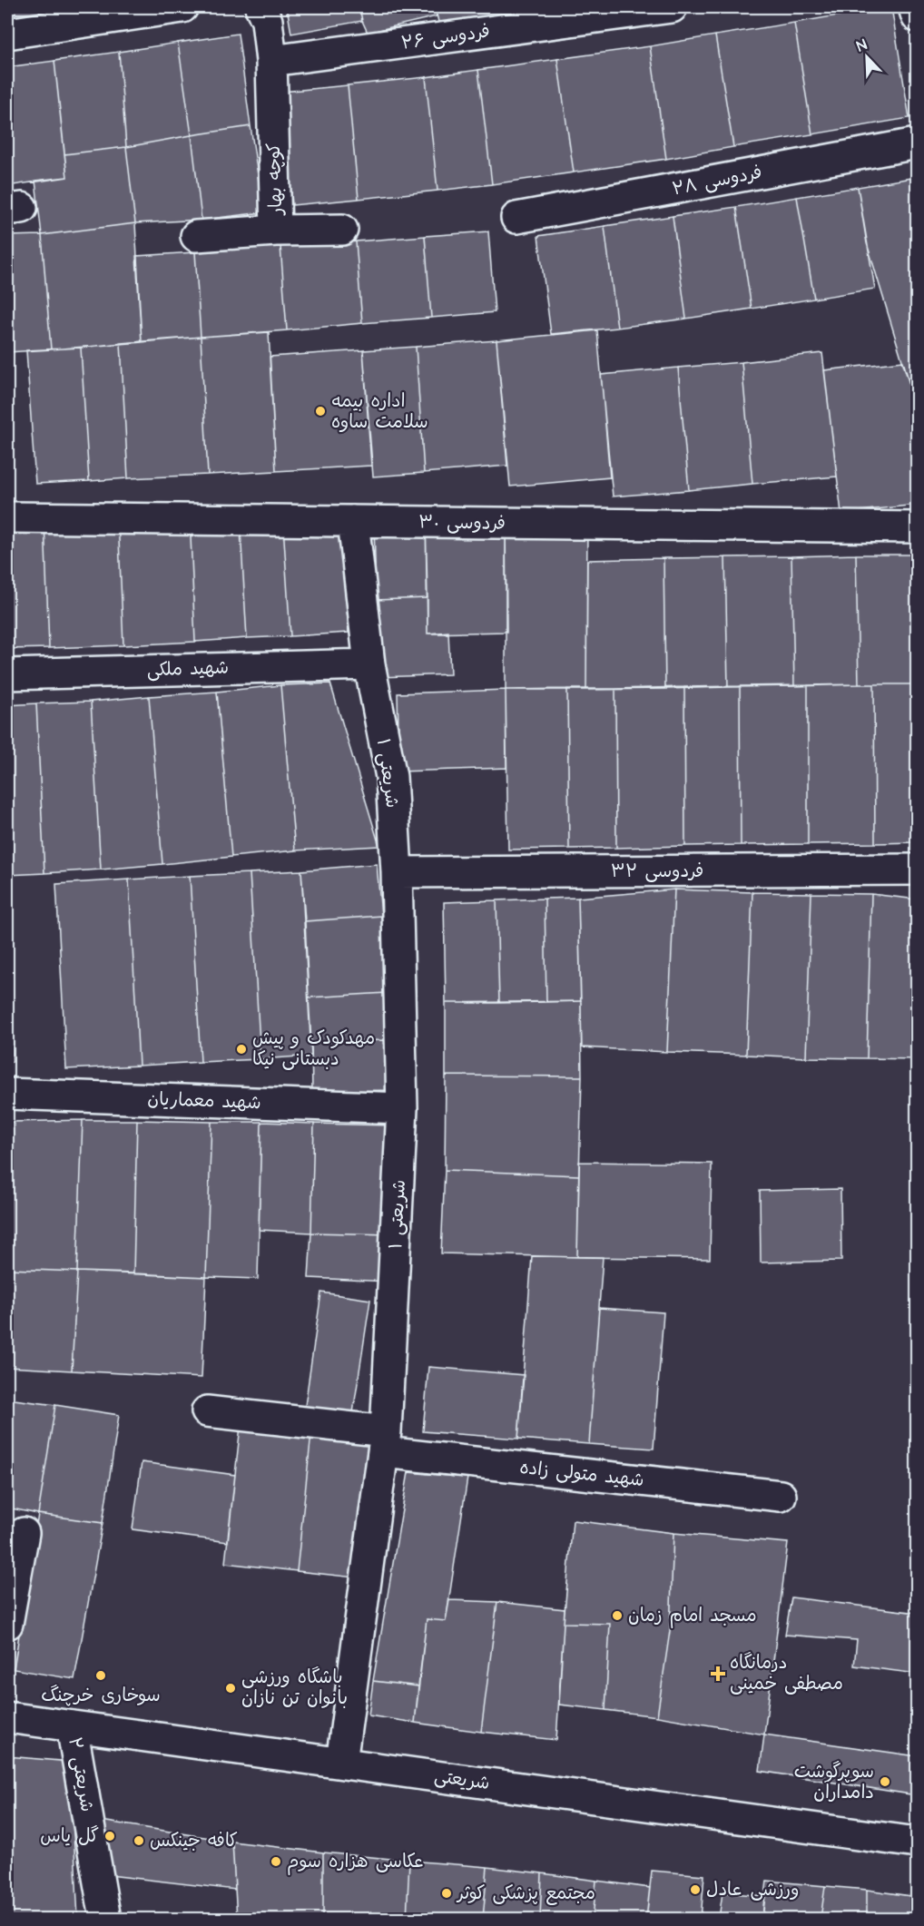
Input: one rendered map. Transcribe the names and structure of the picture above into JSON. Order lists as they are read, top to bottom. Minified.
{"streets":{"street":["فردوسی ۲۶","کوچه بهار","فردوسی ۲۸","فردوسی ۳۰","شهید ملکی","شریعتی ۱","فردوسی ۳۲","شهید معماریان","شهید متولی زاده","شریعتی ۲","شریعتی"]},"crossings":[["فردوسی ۲۶","کوچه بهار"],["فردوسی ۳۰","شریعتی ۱"],["شهید ملکی","شریعتی ۱"],["شریعتی ۱","فردوسی ۳۲"],["شریعتی ۱","شهید معماریان"],["شریعتی ۱","شهید متولی زاده"],["شریعتی ۱","شریعتی"],["شریعتی ۲","شریعتی"]],"places":{"other":["اداره بیمه سلامت ساوه","مهدکودک و پیش دبستانی نیکا","مسجد امام زمان","سوخاری خرچنگ","باشگاه ورزشی بانوان تن نازان","سوپرگوشت دامداران","گل یاس","کافه جینکس","عکاسی هزاره سوم","ورزشی عادل","مجتمع پزشکی کوثر"],"health":["درمانگاه مصطفی خمینی"]},"north":"top left"}
